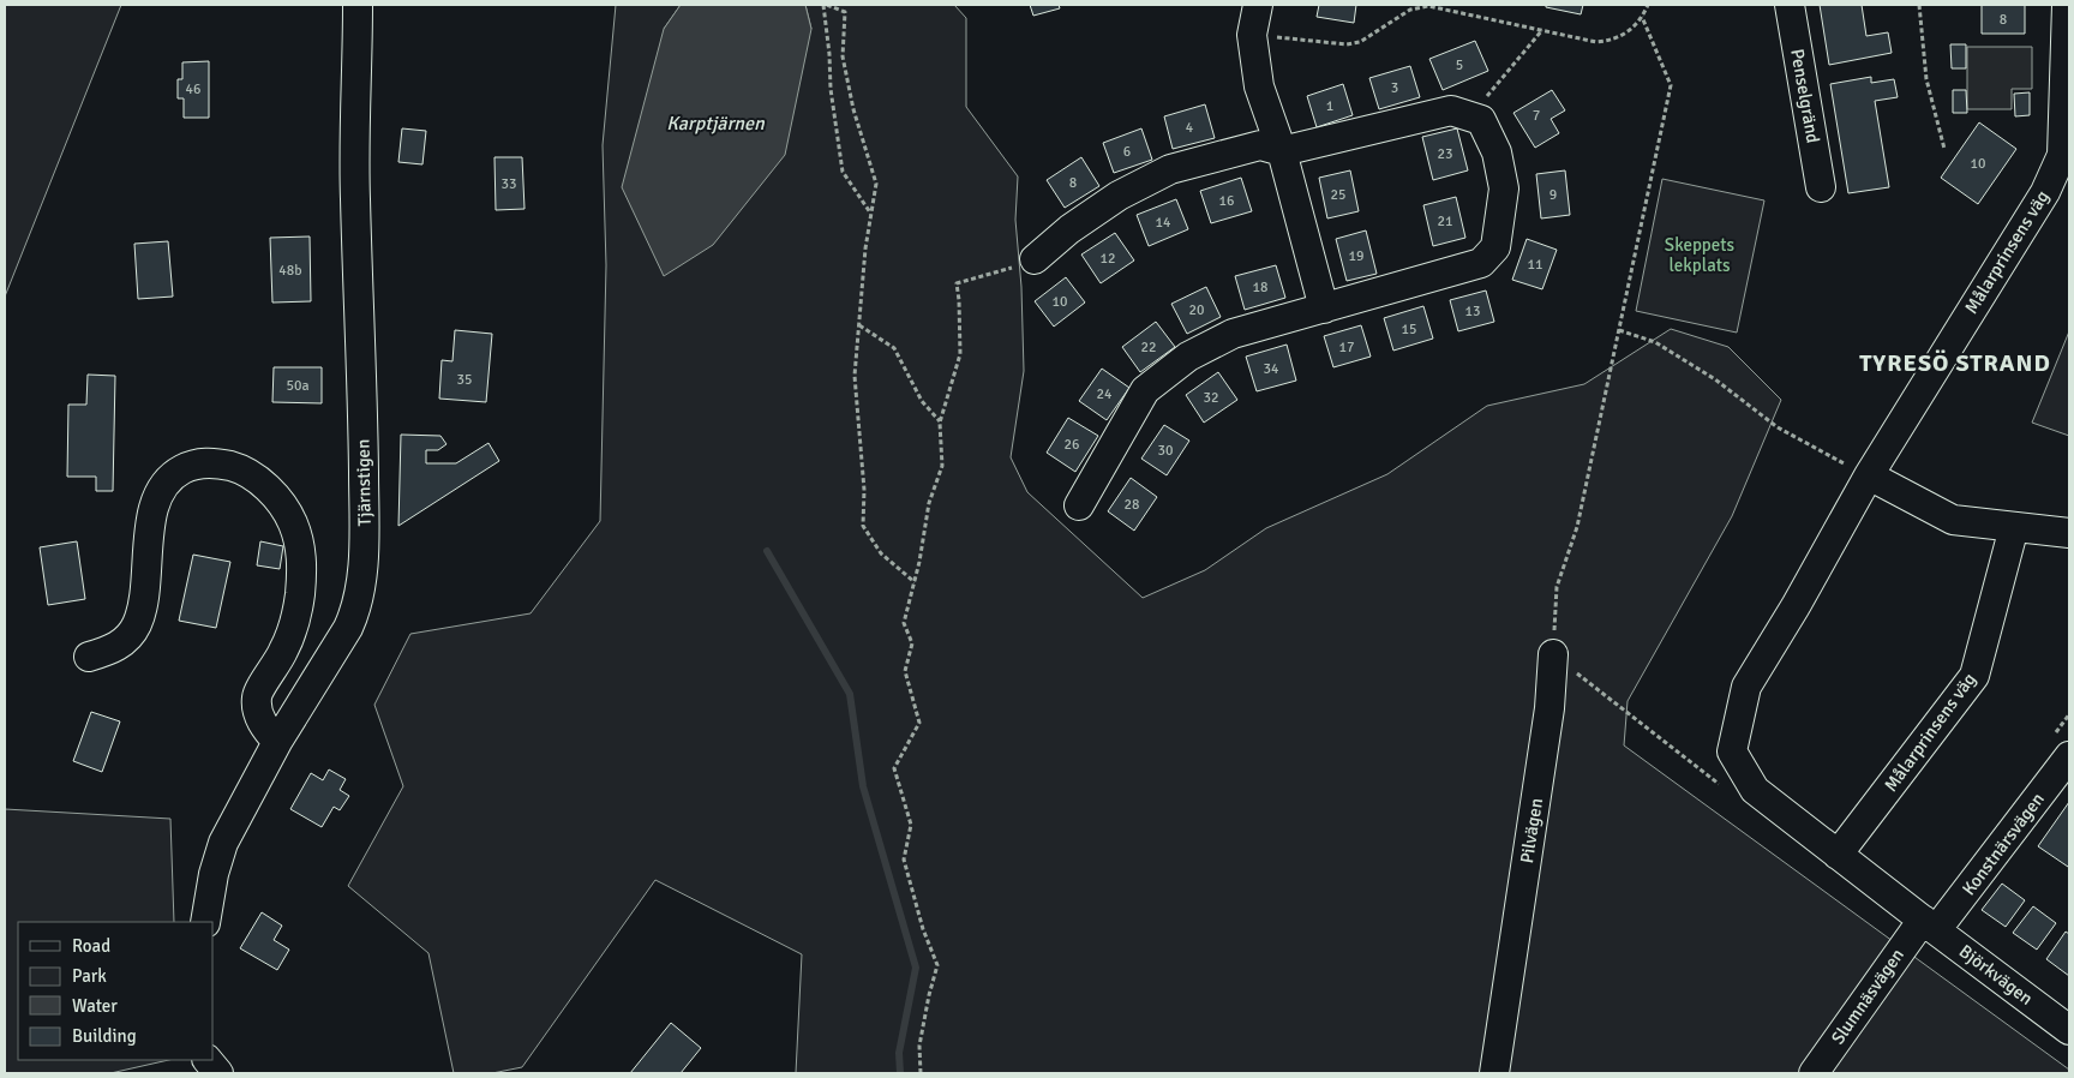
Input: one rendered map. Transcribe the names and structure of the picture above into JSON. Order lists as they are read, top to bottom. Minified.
{"streets":{"street":["Penselgränd","Målarprinsens väg","Tjärnstigen","Pilvägen","Konstnärsvägen","Björkvägen","Slumnäsvägen"]},"crossings":[["Målarprinsens väg","Konstnärsvägen"],["Målarprinsens väg","Björkvägen"],["Målarprinsens väg","Slumnäsvägen"],["Konstnärsvägen","Björkvägen"],["Konstnärsvägen","Slumnäsvägen"],["Björkvägen","Slumnäsvägen"]],"districts":["TYRESÖ STRAND"],"water":["Karptjärnen"],"parks":["Skeppets lekplats"],"house_numbers":["8","5","3","46","1","7","4","6","23","10","8","33","25","9","16","21","14","19","12","11","48b","18","10","20","13","15","22","17","34","35","50a","24","32","26","30","28"],"legend":["Road","Park","Water","Building"]}
